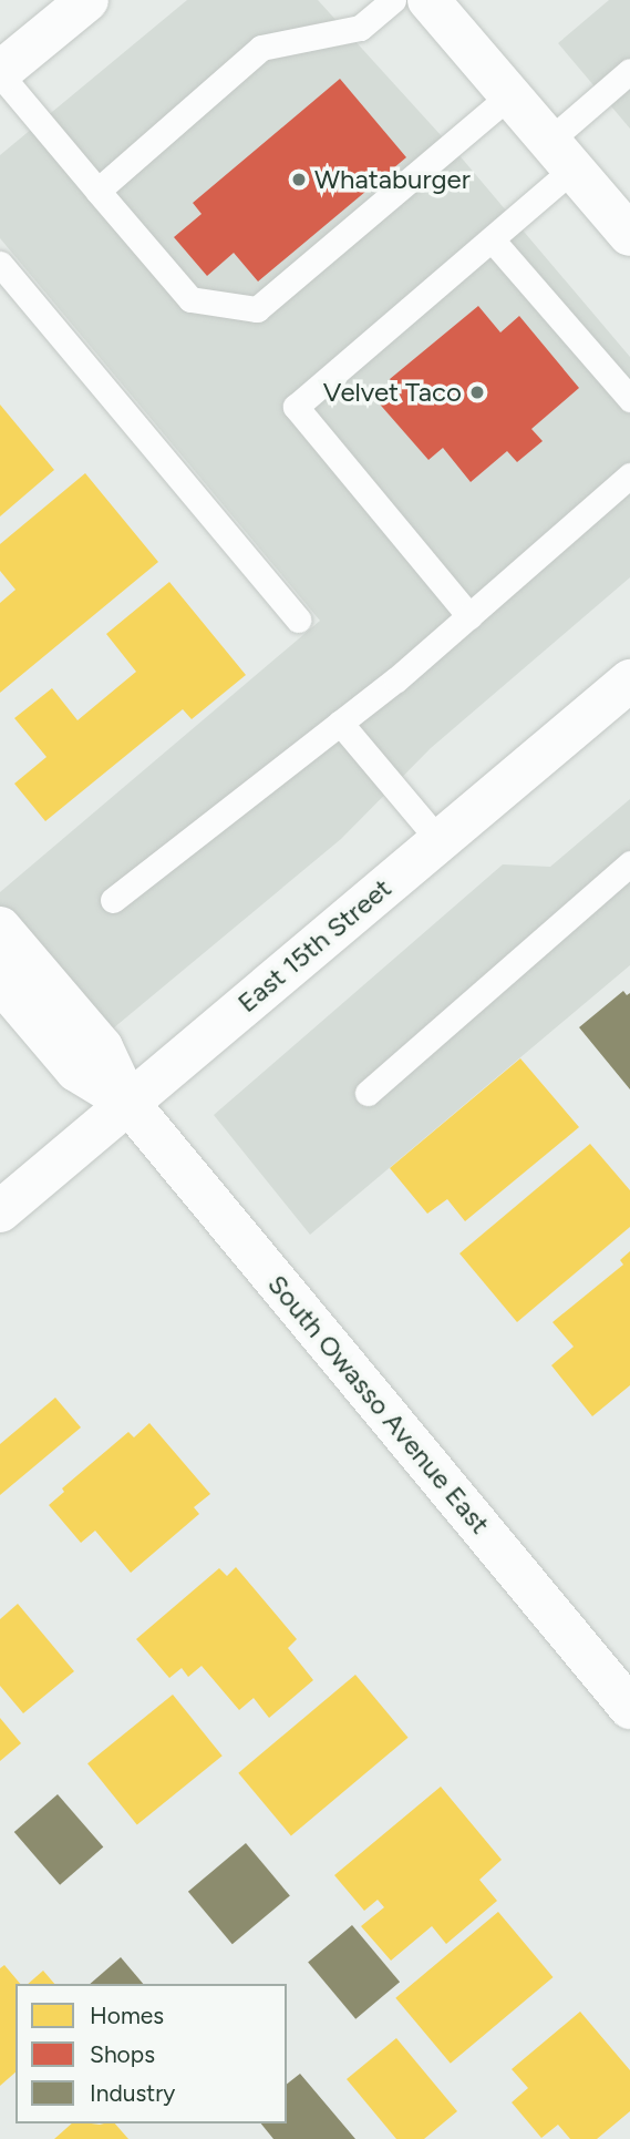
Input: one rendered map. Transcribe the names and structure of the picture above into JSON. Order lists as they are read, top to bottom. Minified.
{"streets":{"street":["East 15th Street","South Owasso Avenue East"]},"crossings":[["East 15th Street","South Owasso Avenue East"]],"places":["Whataburger","Velvet Taco"],"legend":["Homes","Shops","Industry"]}
